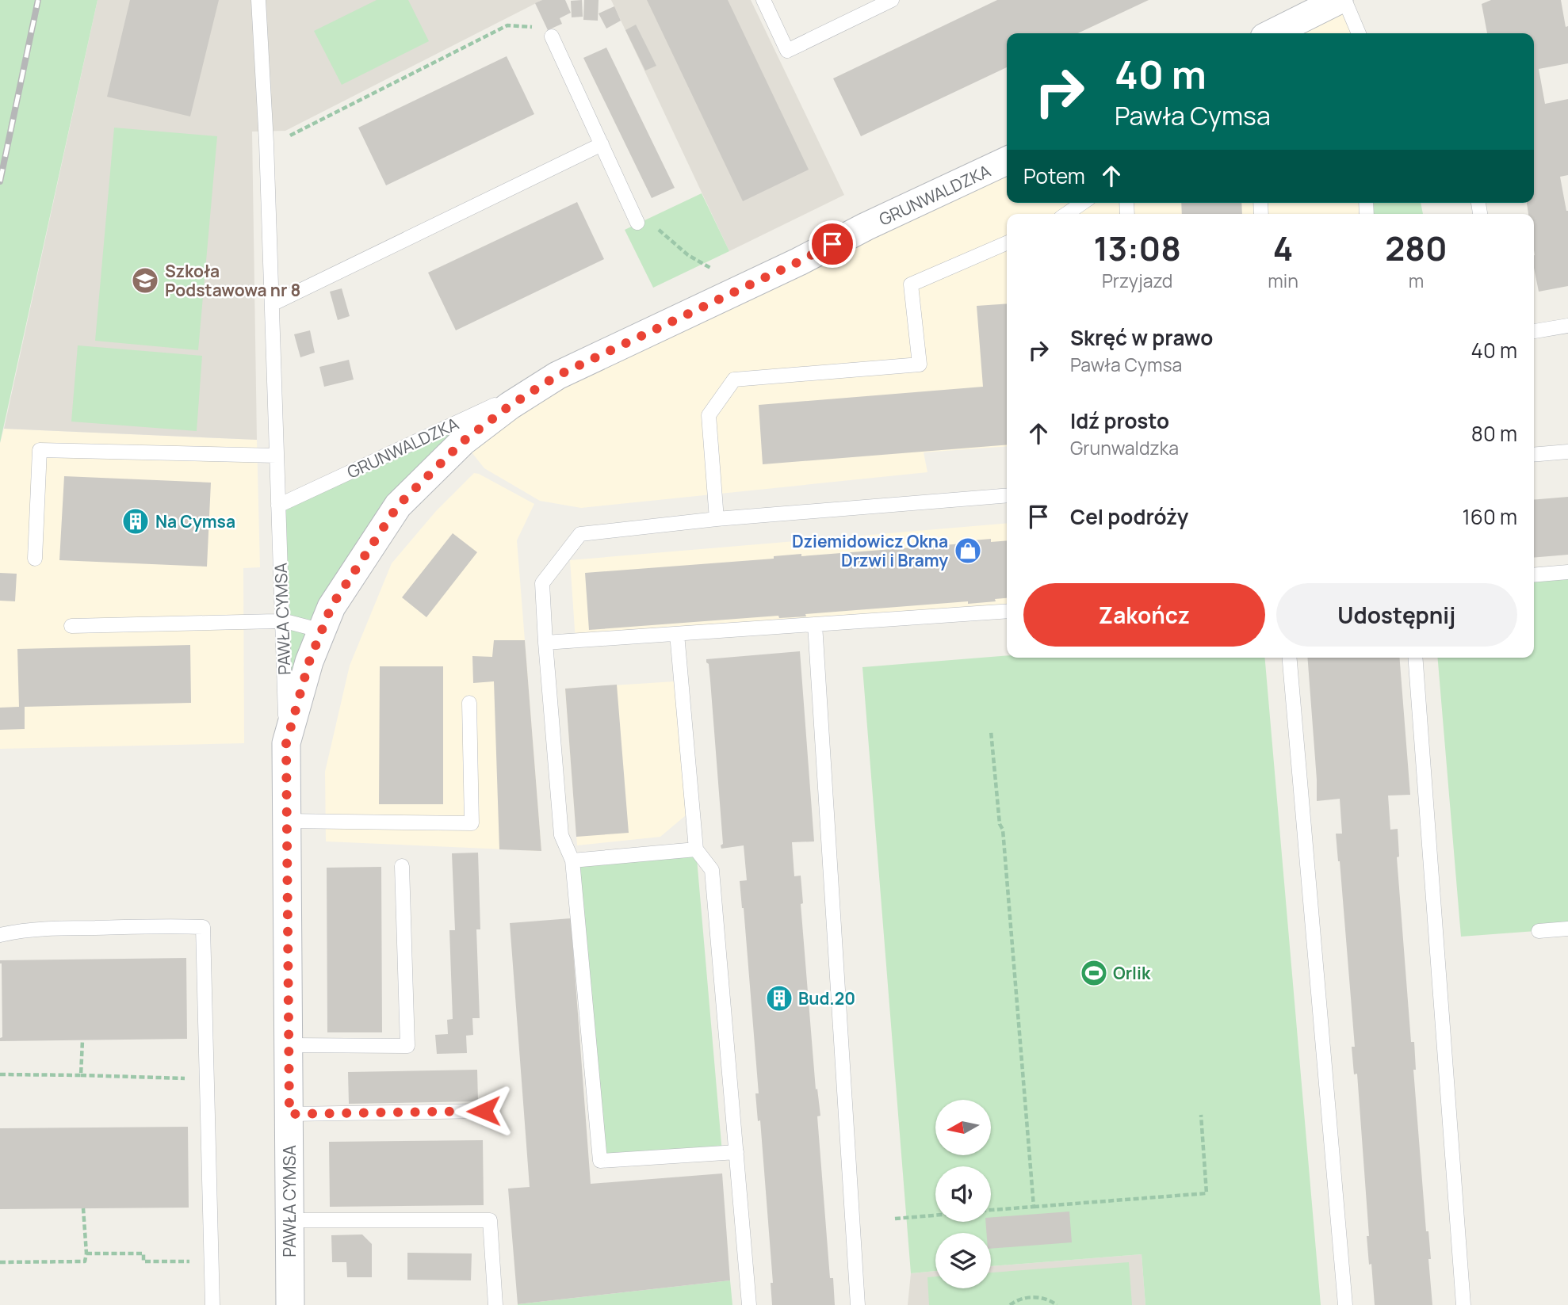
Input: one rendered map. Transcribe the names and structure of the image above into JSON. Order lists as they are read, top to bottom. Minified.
{"streets":{"street":["GRUNWALDZKA","PAWŁA CYMSA"]},"crossings":[["GRUNWALDZKA","PAWŁA CYMSA"]],"places":{"school or university":["Szkoła Podstawowa nr 8"],"building":["Na Cymsa","Bud.20"],"shop":["Dziemidowicz Okna Drzwi i Bramy"],"sports":["Orlik"]},"north":"left","page":{"turn":["40 m","Pawła Cymsa"],"then":"Potem","eta":["13:08","Przyjazd","4","min","280","m"],"list":[{"name":"Skręć w prawo","note":"Pawła Cymsa","value":"40 m"},{"name":"Idź prosto","note":"Grunwaldzka","value":"80 m"},{"name":"Cel podróży","value":"160 m"}],"buttons":["Zakończ","Udostępnij"]}}
